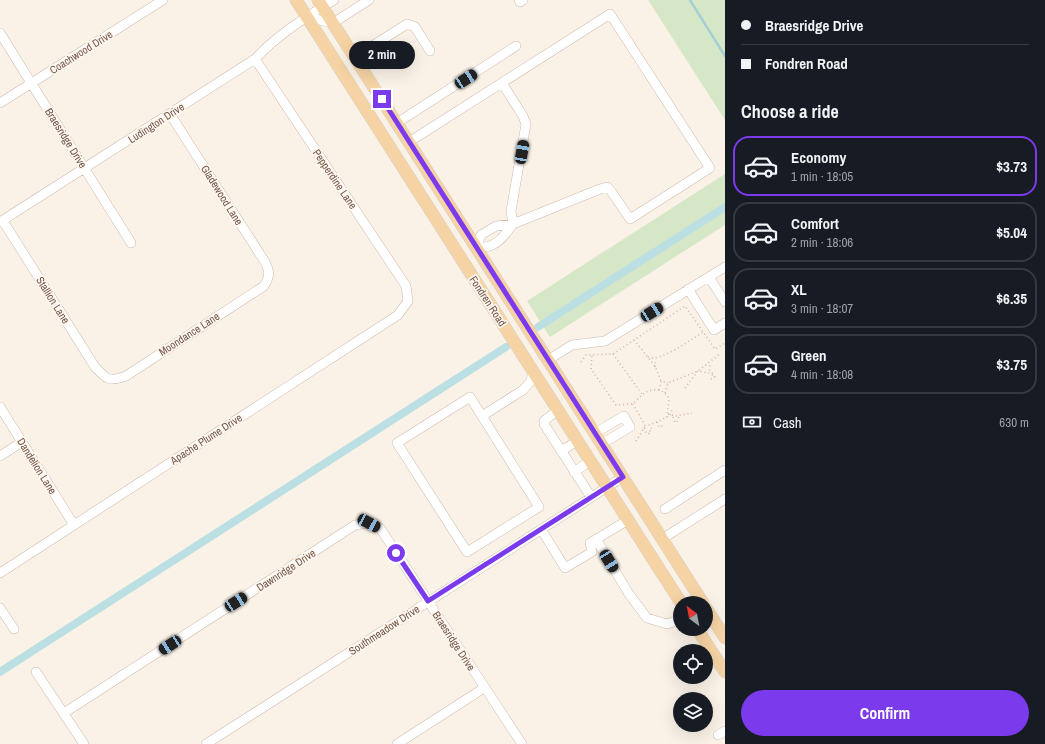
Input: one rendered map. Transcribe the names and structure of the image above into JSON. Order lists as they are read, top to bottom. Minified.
{"streets":{"main road":["Fondren Road"],"street":["Coachwood Drive","Ludington Drive","Braesridge Drive","Pepperdine Lane","Gladewood Lane","Stallion Lane","Moondance Lane","Apache Plume Drive","Dandelion Lane","Dawnridge Drive","Southmeadow Drive"]},"crossings":[["Coachwood Drive","Braesridge Drive"],["Ludington Drive","Braesridge Drive"],["Ludington Drive","Pepperdine Lane"],["Ludington Drive","Gladewood Lane"],["Ludington Drive","Stallion Lane"],["Ludington Drive","Fondren Road"],["Braesridge Drive","Dawnridge Drive"],["Braesridge Drive","Southmeadow Drive"],["Pepperdine Lane","Apache Plume Drive"],["Gladewood Lane","Moondance Lane"],["Stallion Lane","Moondance Lane"],["Fondren Road","Southmeadow Drive"],["Apache Plume Drive","Dandelion Lane"]],"north":"top left","page":{"banner":["Braesridge Drive","Fondren Road"],"bubble":"2 min","heading":"Choose a ride","list":[{"name":"Economy","note":"1 min · 18:05","value":"$3.73"},{"name":"Comfort","note":"2 min · 18:06","value":"$5.04"},{"name":"XL","note":"3 min · 18:07","value":"$6.35"},{"name":"Green","note":"4 min · 18:08","value":"$3.75"}],"pay":["Cash","630 m"],"buttons":"Confirm"}}
